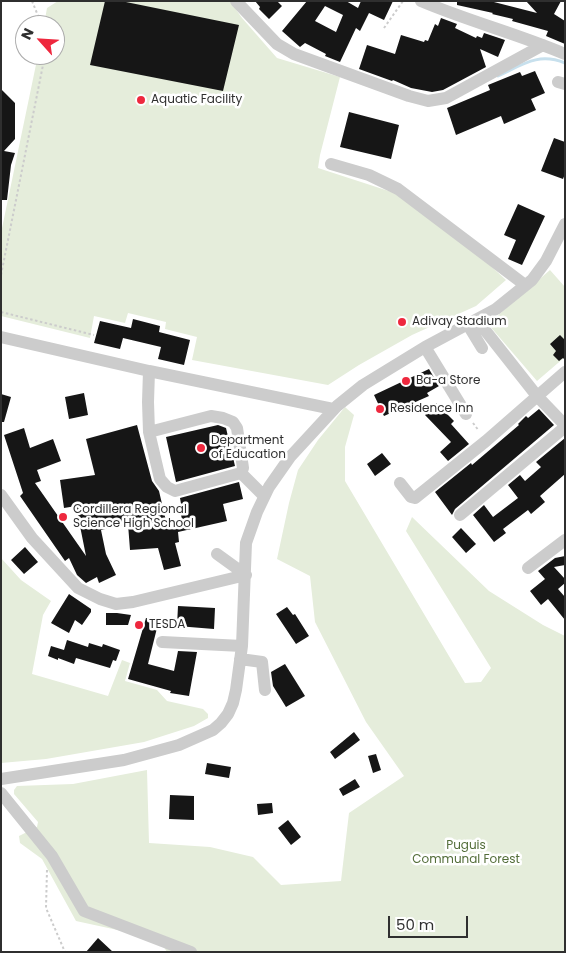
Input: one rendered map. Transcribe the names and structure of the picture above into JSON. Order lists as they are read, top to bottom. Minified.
{"parks":["Puguis Communal Forest"],"places":["Aquatic Facility","Adivay Stadium","Ba-a Store","Residence Inn","Department of Education","Cordillera Regional Science High School","TESDA"],"scale_bar":"50 m","north":"top left"}
